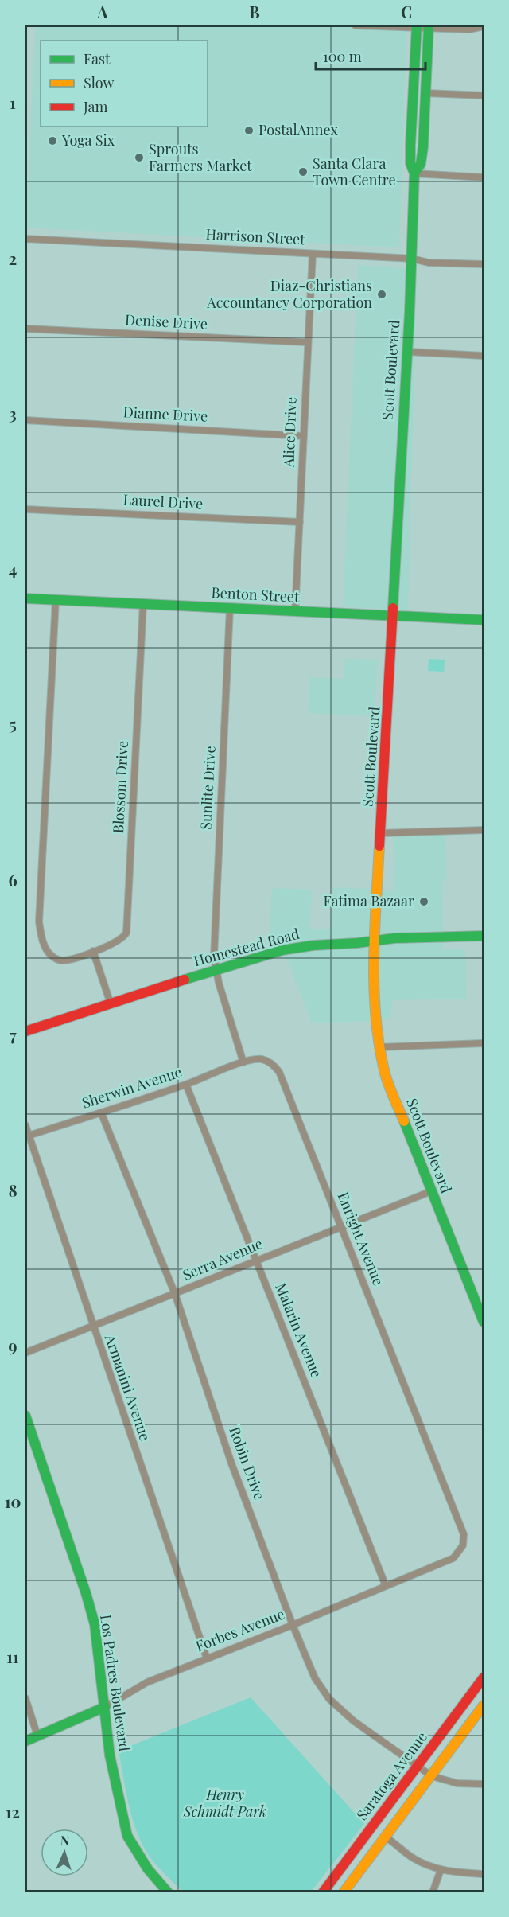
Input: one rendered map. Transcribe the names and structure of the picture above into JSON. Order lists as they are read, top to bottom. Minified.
{"streets":{"main road":["Scott Boulevard","Benton Street","Homestead Road","Forbes Avenue","Los Padres Boulevard","Saratoga Avenue"],"street":["Harrison Street","Denise Drive","Dianne Drive","Alice Drive","Laurel Drive","Blossom Drive","Sunlite Drive","Sherwin Avenue","Enright Avenue","Serra Avenue","Malarin Avenue","Armanini Avenue","Robin Drive"]},"crossings":[["Harrison Street","Scott Boulevard"],["Harrison Street","Alice Drive"],["Denise Drive","Alice Drive"],["Scott Boulevard","Benton Street"],["Scott Boulevard","Homestead Road"],["Scott Boulevard","Serra Avenue"],["Dianne Drive","Alice Drive"],["Alice Drive","Laurel Drive"],["Alice Drive","Benton Street"],["Benton Street","Blossom Drive"],["Benton Street","Sunlite Drive"],["Sunlite Drive","Homestead Road"],["Sherwin Avenue","Enright Avenue"],["Sherwin Avenue","Malarin Avenue"],["Sherwin Avenue","Armanini Avenue"],["Sherwin Avenue","Robin Drive"],["Enright Avenue","Serra Avenue"],["Enright Avenue","Forbes Avenue"],["Serra Avenue","Malarin Avenue"],["Serra Avenue","Armanini Avenue"],["Serra Avenue","Robin Drive"],["Malarin Avenue","Forbes Avenue"],["Armanini Avenue","Forbes Avenue"],["Robin Drive","Forbes Avenue"],["Robin Drive","Saratoga Avenue"],["Forbes Avenue","Los Padres Boulevard"]],"parks":["Henry Schmidt Park"],"places":["PostalAnnex","Yoga Six","Sprouts Farmers Market","Santa Clara Town Centre","Diaz-Christians Accountancy Corporation","Fatima Bazaar"],"legend":["Fast","Slow","Jam"],"scale_bar":"100 m","north":"top","grid":{"columns":["A","B","C"],"rows":["1","2","3","4","5","6","7","8","9","10","11","12"]}}
